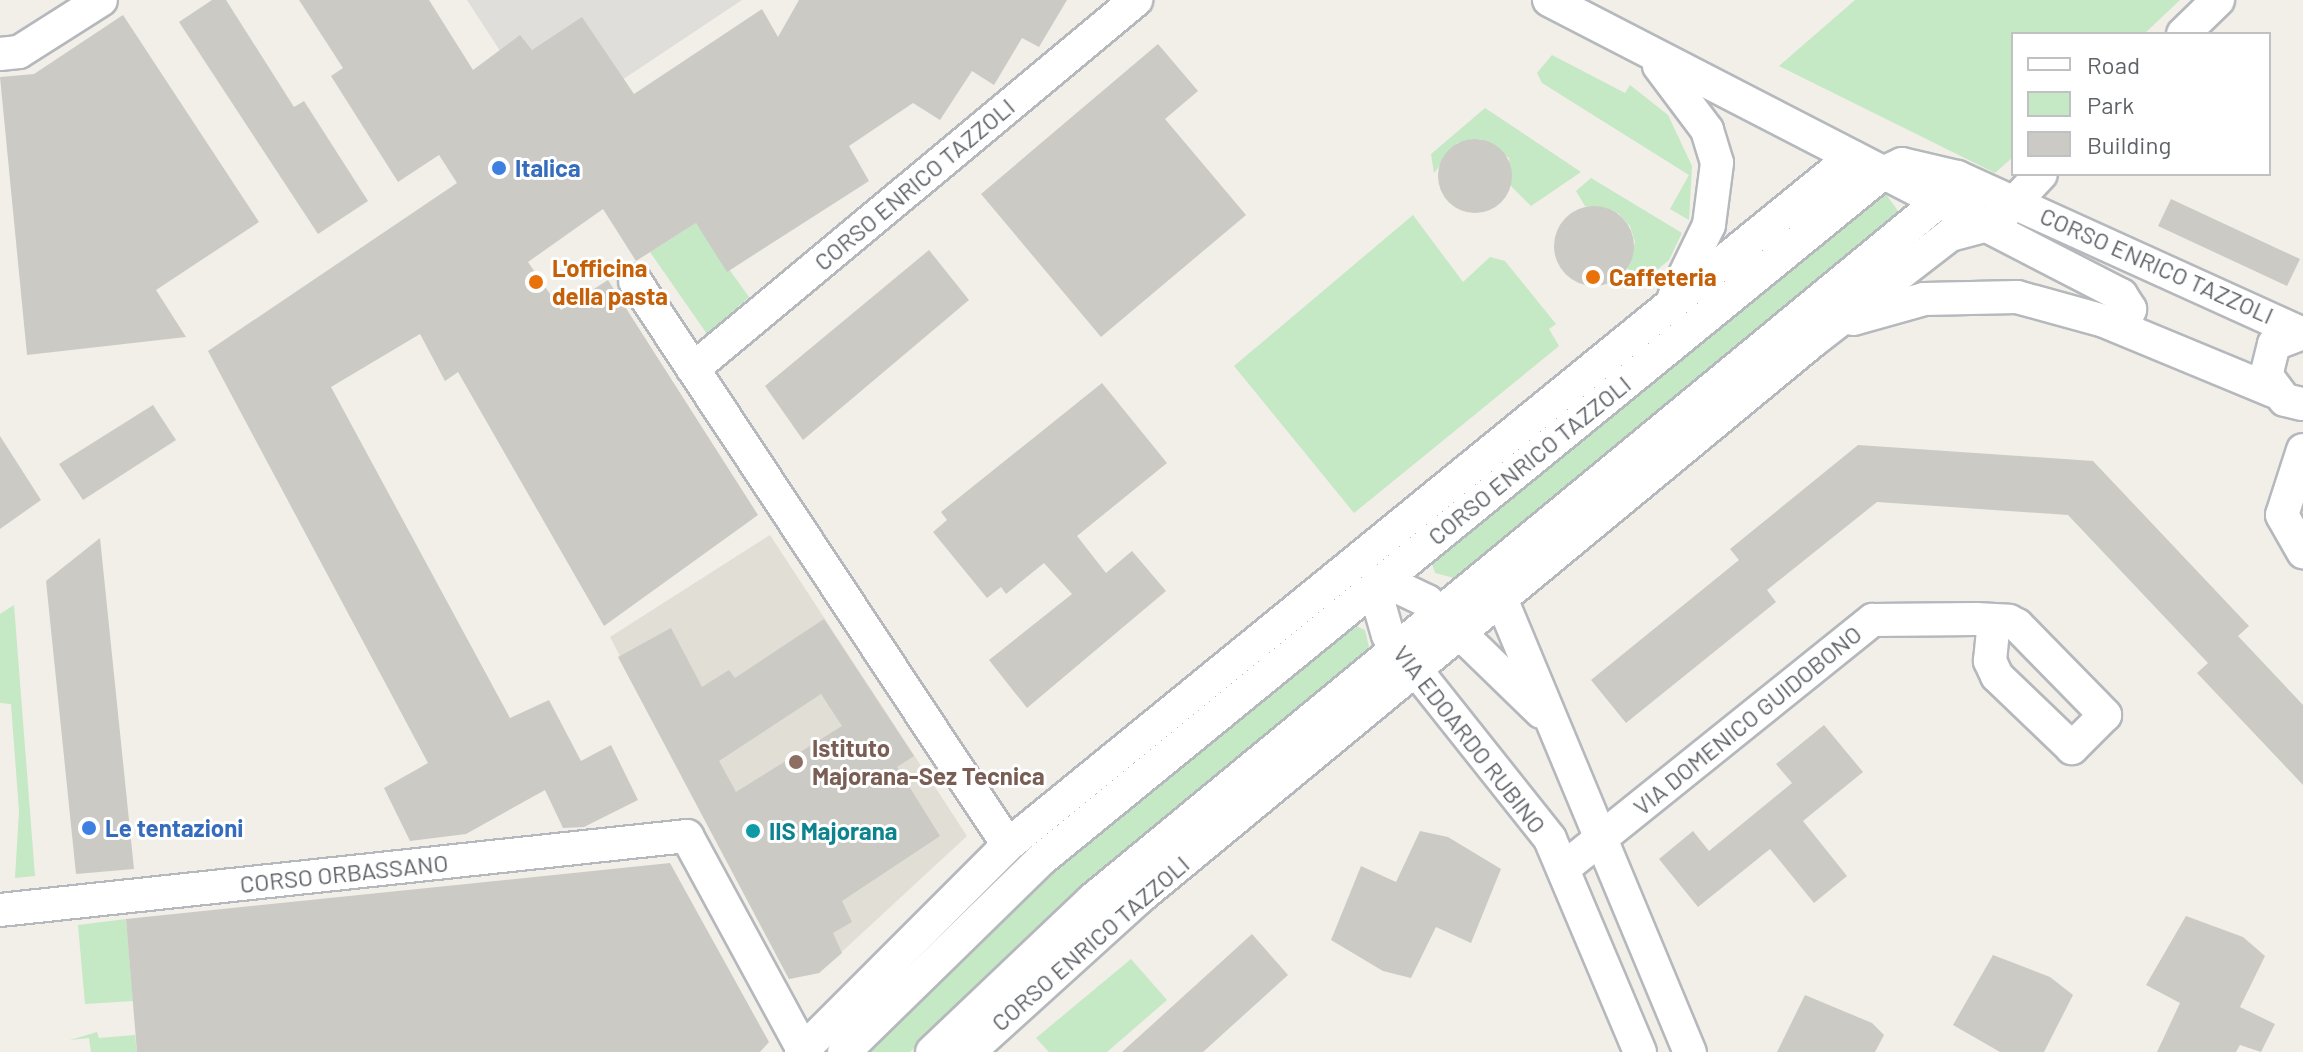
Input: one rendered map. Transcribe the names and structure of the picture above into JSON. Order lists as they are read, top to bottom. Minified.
{"streets":{"street":["CORSO ENRICO TAZZOLI","VIA DOMENICO GUIDOBONO","VIA EDOARDO RUBINO","CORSO ORBASSANO"]},"crossings":[["CORSO ENRICO TAZZOLI","VIA EDOARDO RUBINO"],["CORSO ENRICO TAZZOLI","CORSO ORBASSANO"],["VIA DOMENICO GUIDOBONO","VIA EDOARDO RUBINO"]],"places":["Italica","Caffeteria","L'officina della pasta","Istituto Majorana-Sez Tecnica","Le tentazioni","IIS Majorana"],"legend":["Road","Park","Building"]}
